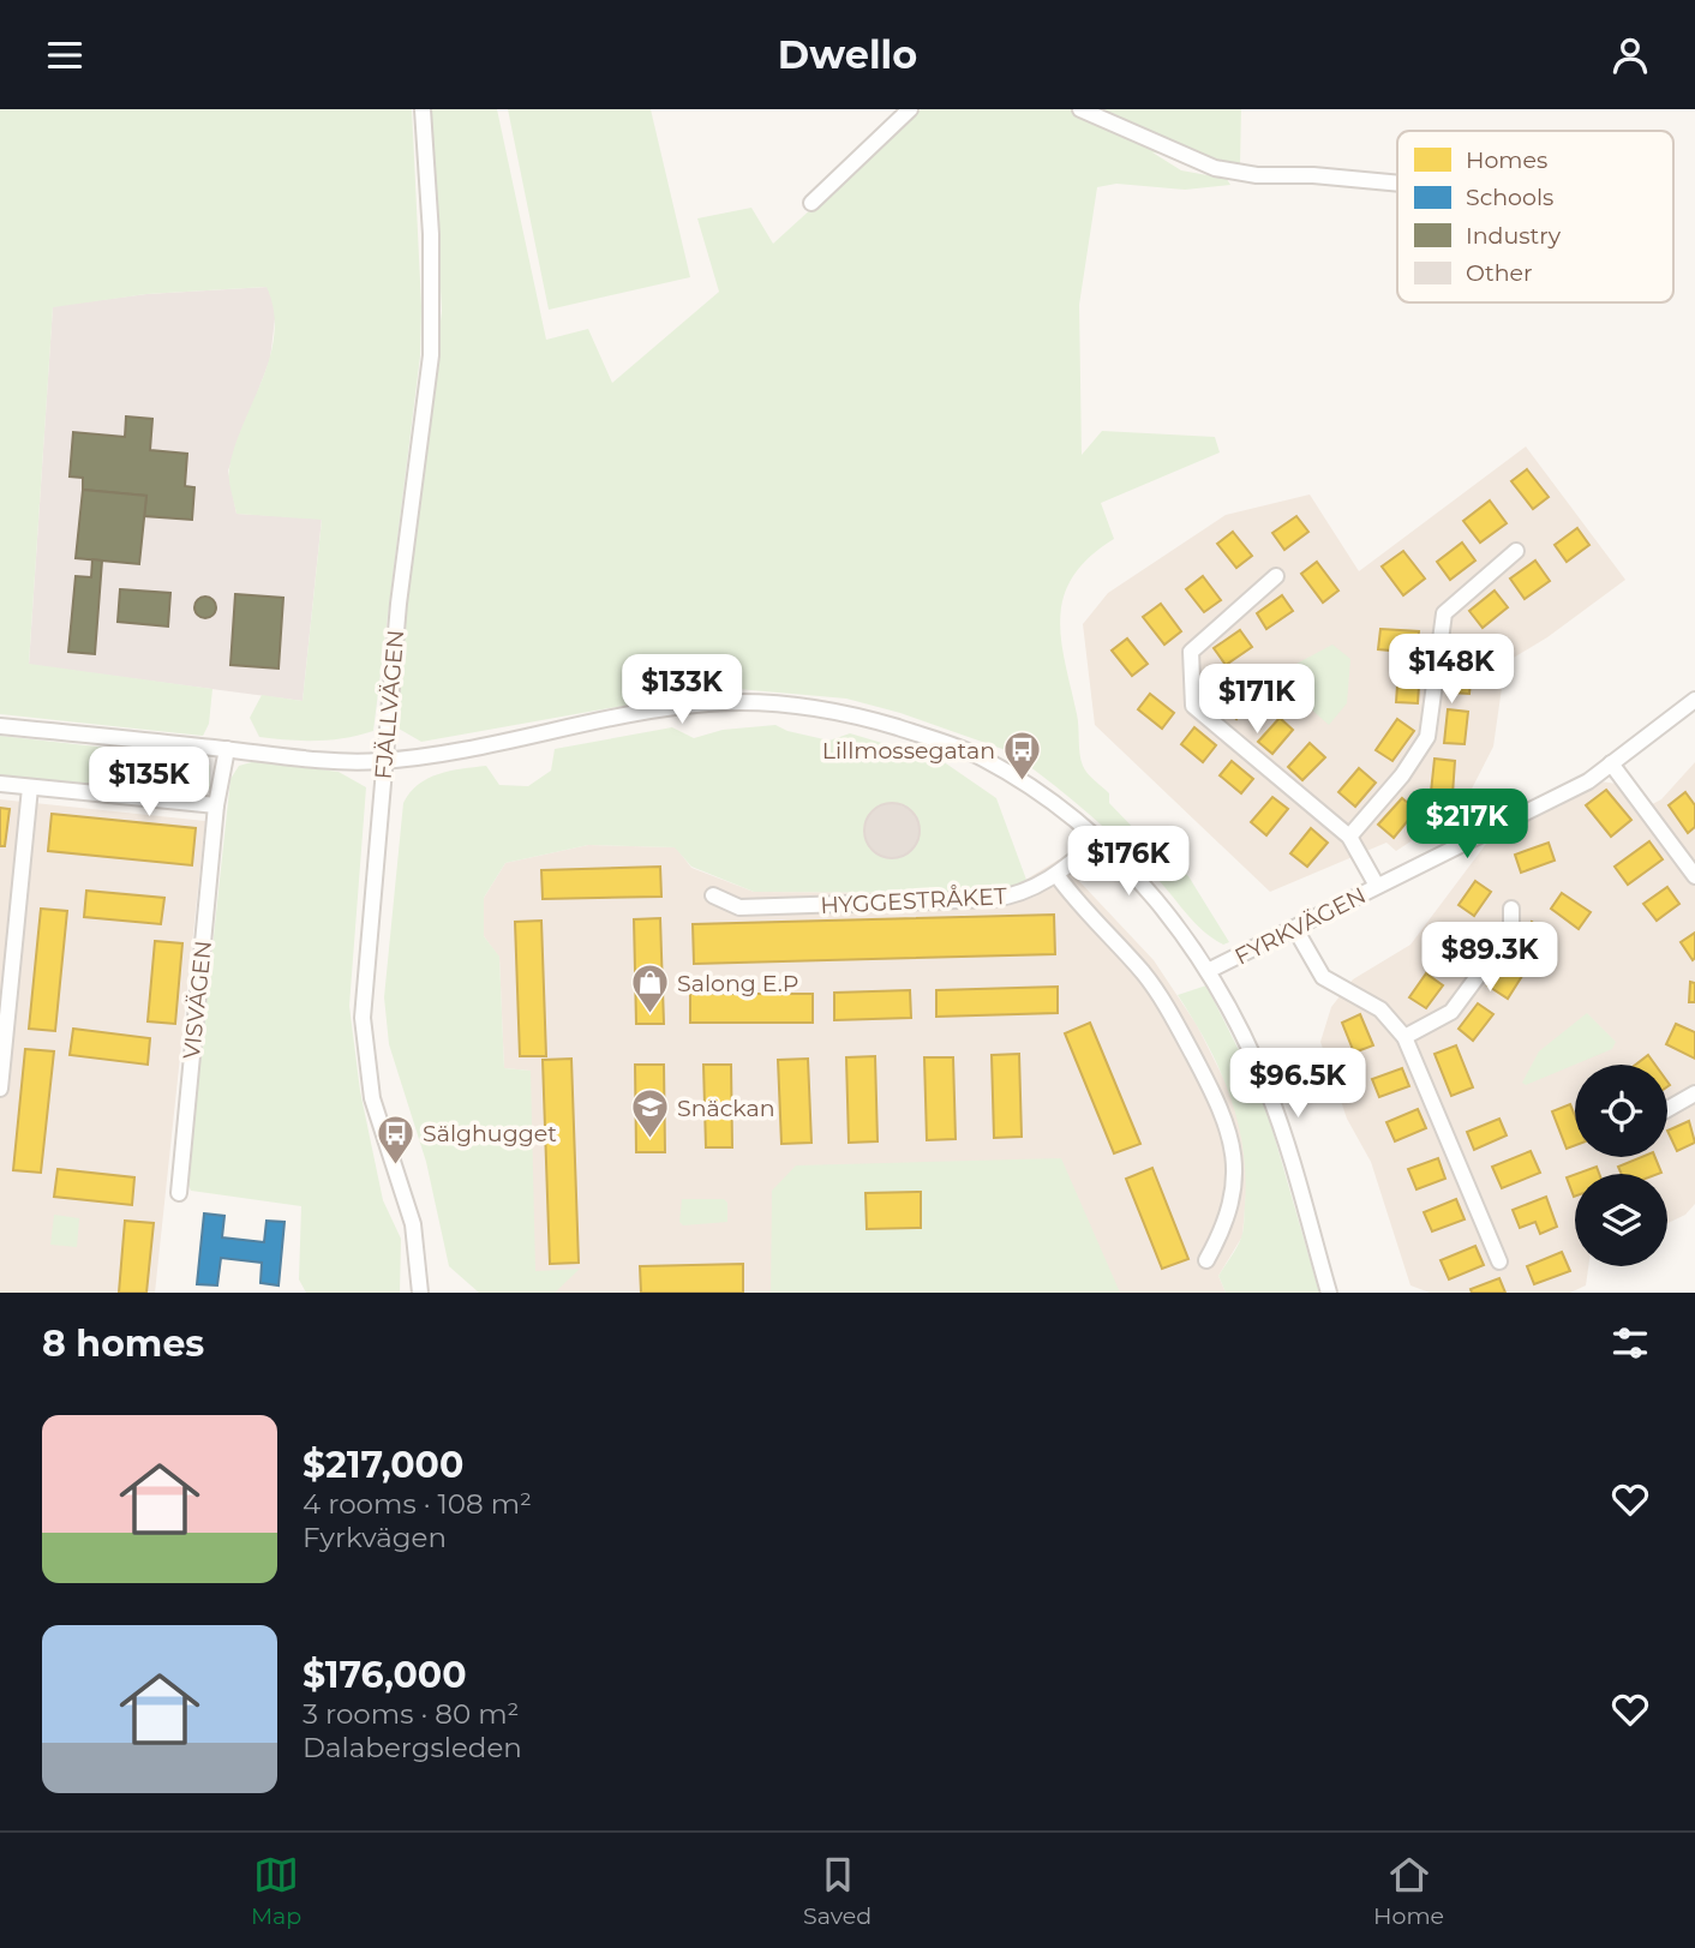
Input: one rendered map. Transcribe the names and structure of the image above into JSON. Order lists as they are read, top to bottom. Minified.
{"streets":{"street":["FJÄLLVÄGEN","HYGGESTRÅKET","FYRKVÄGEN","VISVÄGEN"]},"places":{"bus stop":["Lillmossegatan","Sälghugget"],"shop":["Salong E.P"],"school or university":["Snäckan"]},"legend":["Homes","Schools","Industry","Other"],"page":{"header":"Dwello","price":["$148K","$133K","$171K","$135K","$217K","$176K","$89.3K","$96.5K"],"heading":"8 homes","list":[{"name":"$217,000","note":"4 rooms · 108 m² · Fyrkvägen"},{"name":"$176,000","note":"3 rooms · 80 m² · Dalabergsleden"}],"tabs":["Map","Saved","Home"]}}
